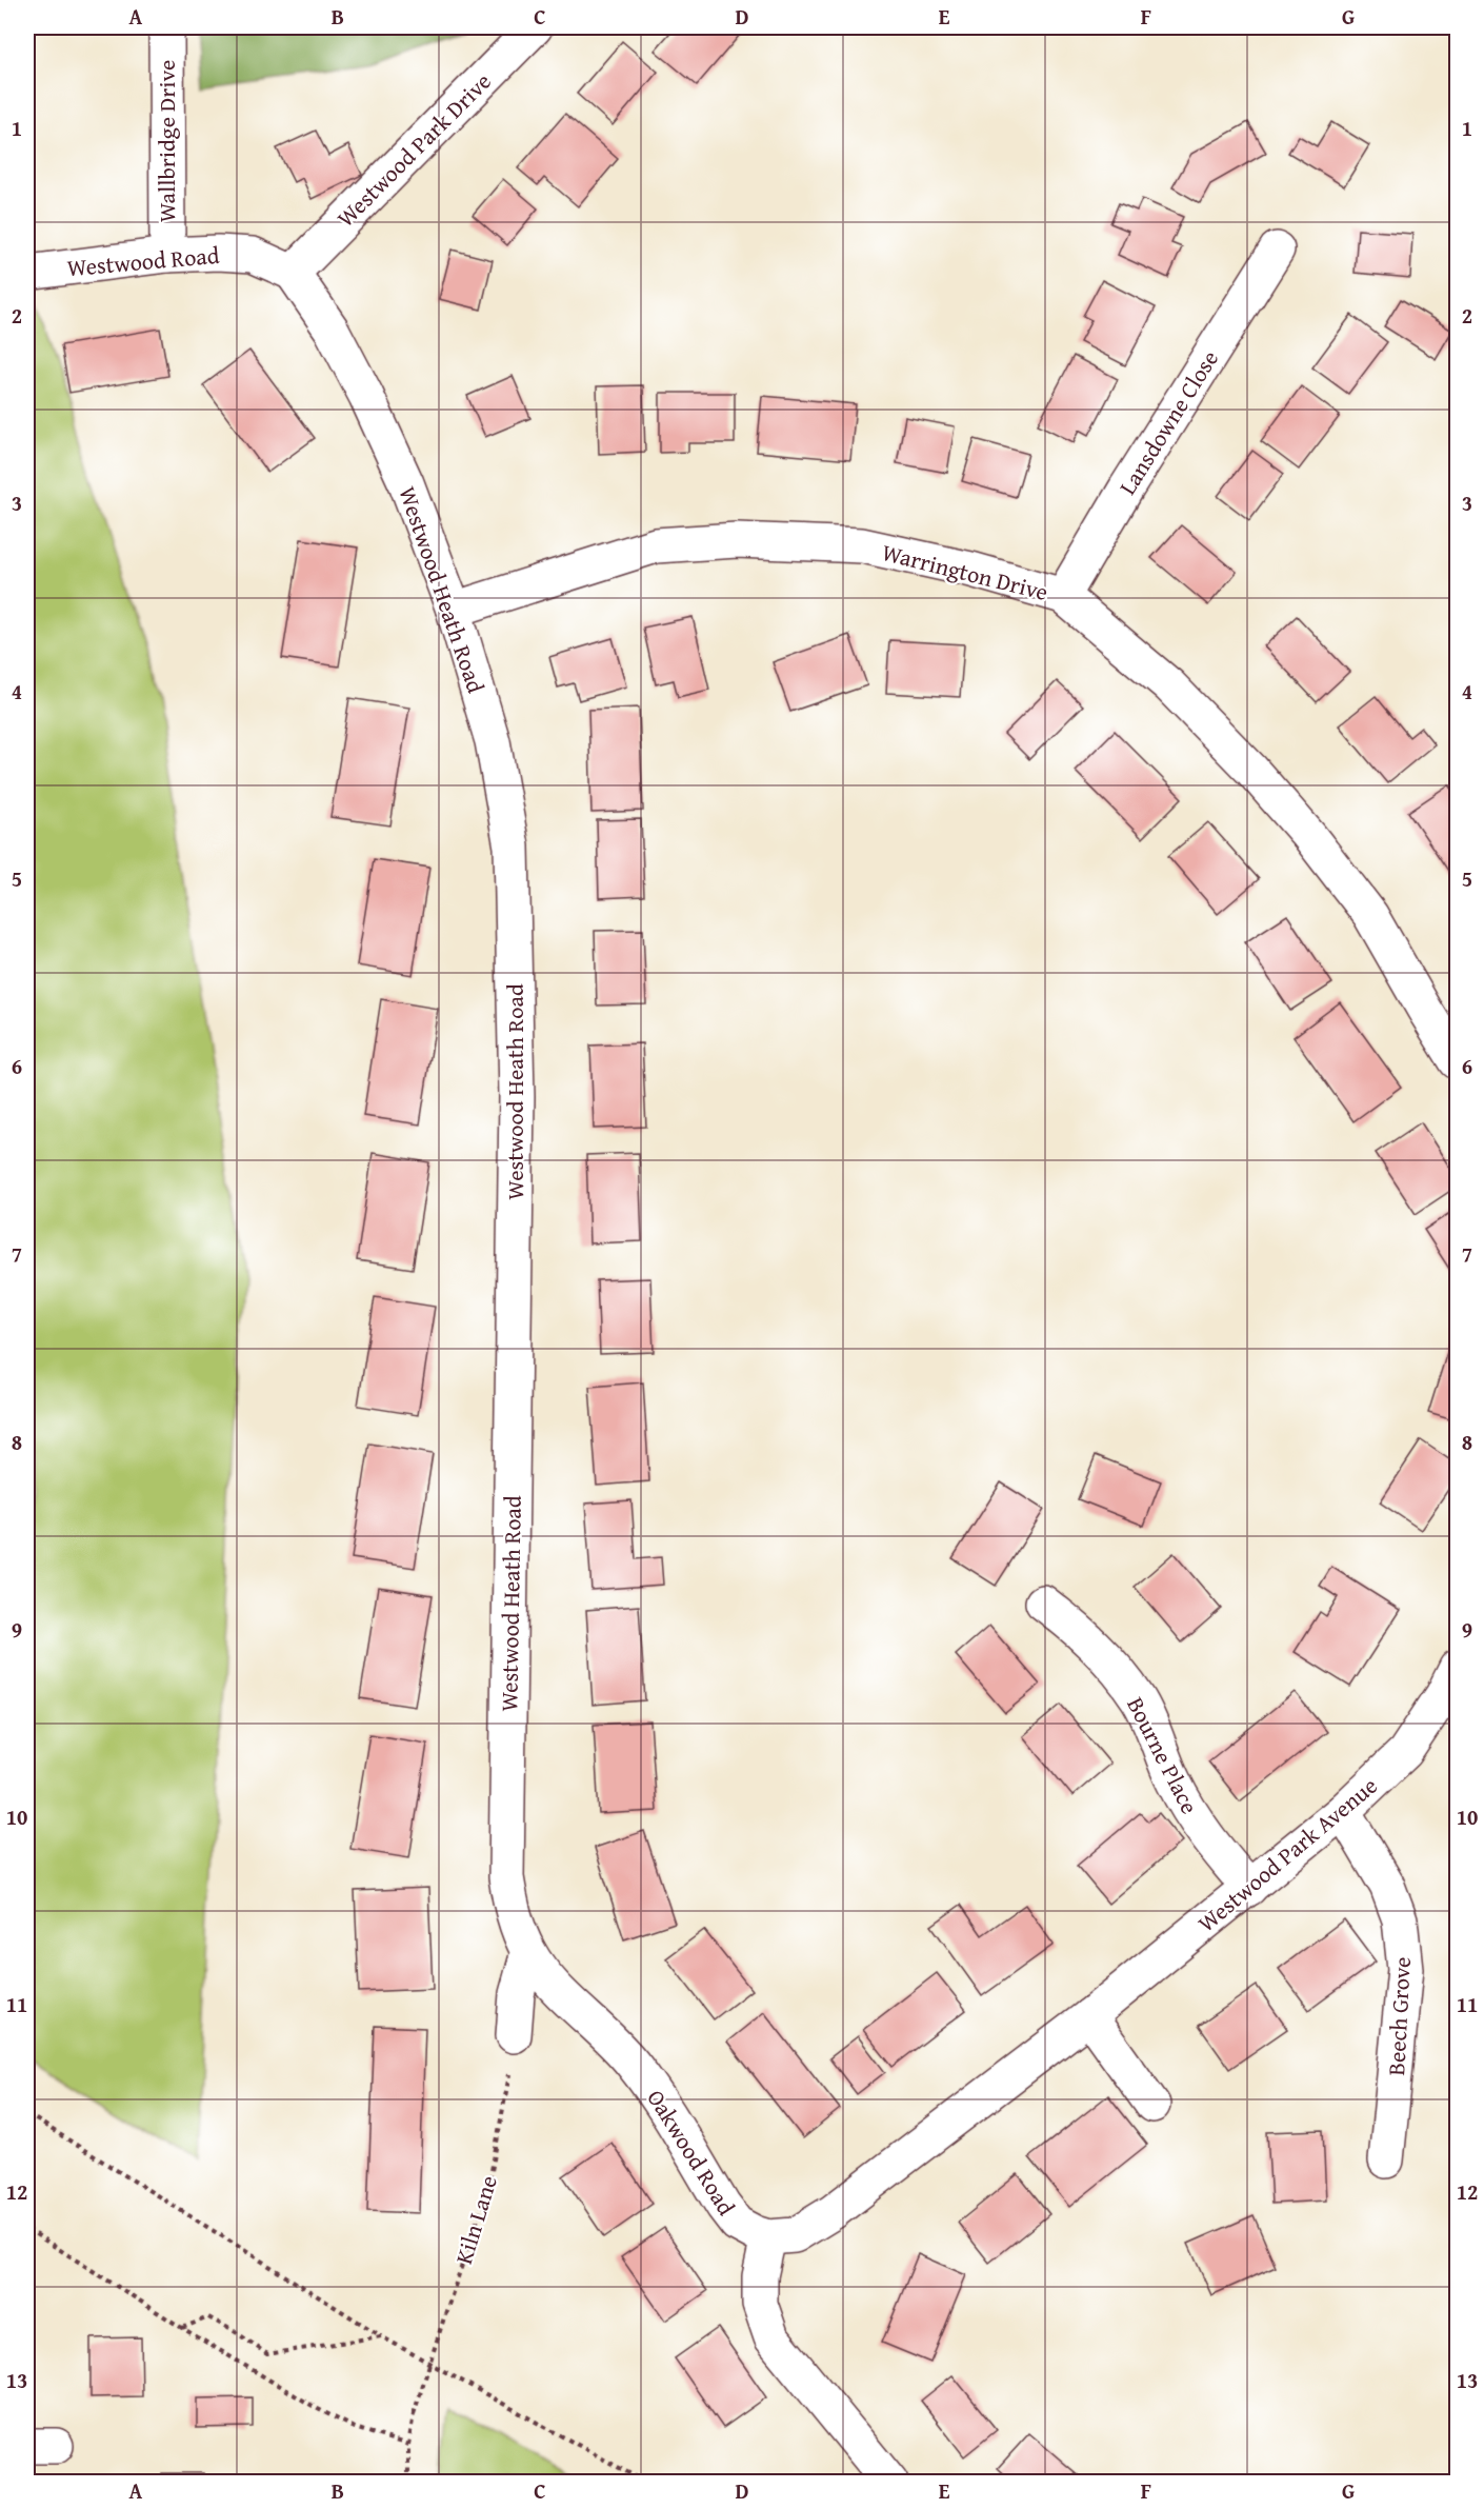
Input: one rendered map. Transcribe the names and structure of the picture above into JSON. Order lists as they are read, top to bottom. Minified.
{"streets":{"street":["Wallbridge Drive","Westwood Park Drive","Westwood Road","Lansdowne Close","Warrington Drive","Westwood Heath Road","Bourne Place","Westwood Park Avenue","Beech Grove","Oakwood Road"],"path":["Kiln Lane"]},"crossings":[["Wallbridge Drive","Westwood Road"],["Westwood Park Drive","Westwood Road"],["Westwood Park Drive","Westwood Heath Road"],["Westwood Road","Westwood Heath Road"],["Lansdowne Close","Warrington Drive"],["Warrington Drive","Westwood Heath Road"],["Westwood Heath Road","Oakwood Road"],["Bourne Place","Westwood Park Avenue"],["Westwood Park Avenue","Beech Grove"],["Westwood Park Avenue","Oakwood Road"]],"grid":{"columns":["A","B","C","D","E","F","G"],"rows":["1","2","3","4","5","6","7","8","9","10","11","12","13"]}}
